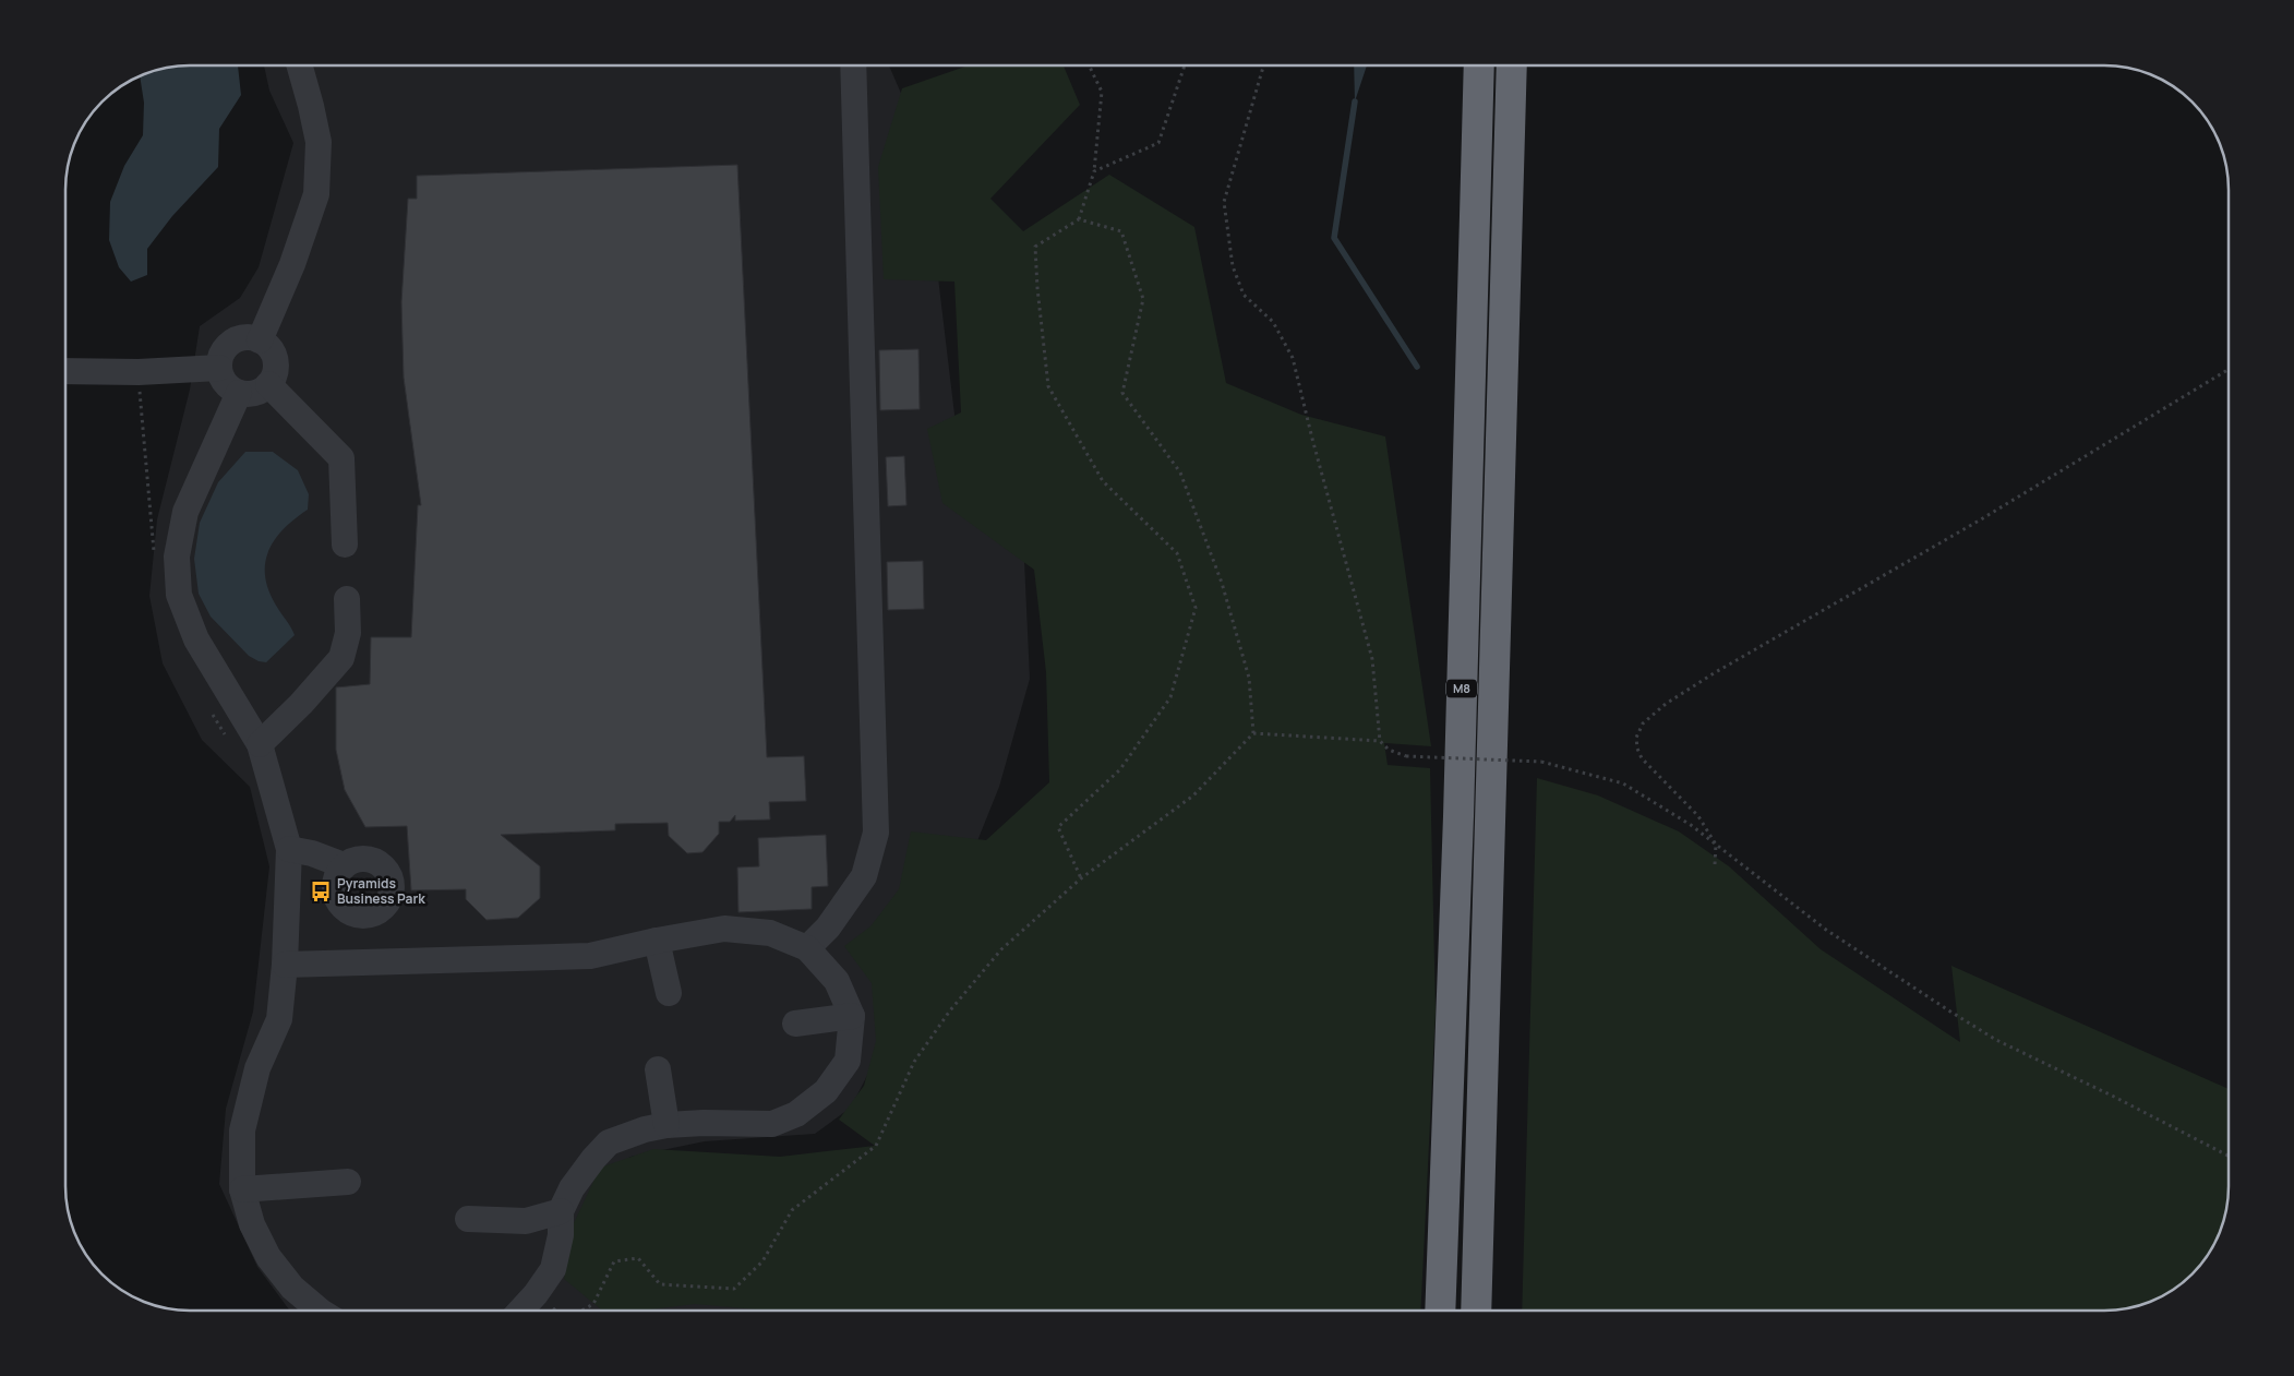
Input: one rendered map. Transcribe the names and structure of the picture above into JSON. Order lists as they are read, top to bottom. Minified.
{"streets":{"highway":["M8"]},"places":{"bus stop":["Pyramids Business Park"]}}
